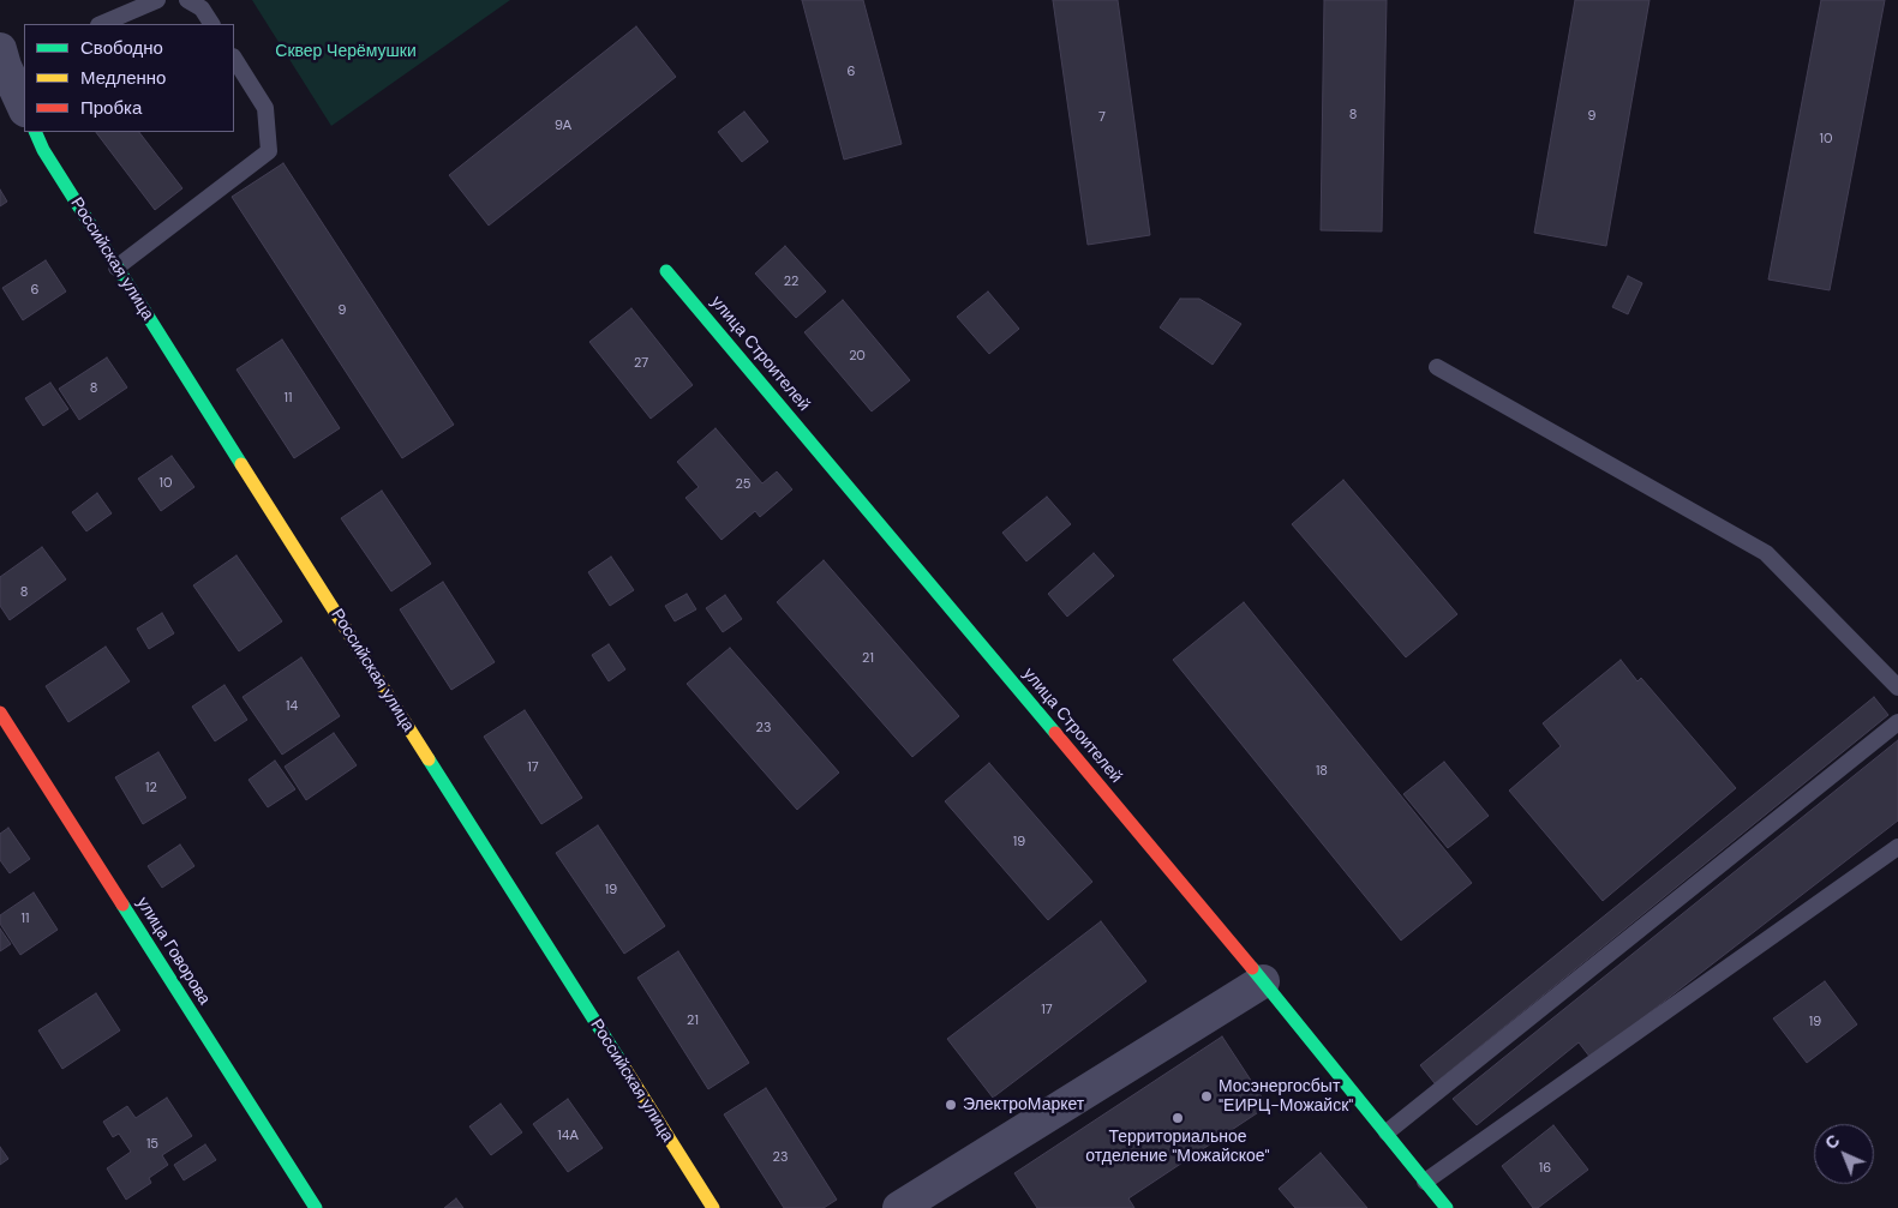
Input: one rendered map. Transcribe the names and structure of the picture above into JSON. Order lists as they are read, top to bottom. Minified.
{"streets":{"street":["Российская улица","улица Строителей","улица Говорова"]},"parks":["Сквер Черёмушки"],"places":["Мосэнергосбыт \"ЕИРЦ-Можайск\"","ЭлектроМаркет","Территориальное отделение \"Можайское\""],"house_numbers":["6","8","9","7","9А","10","22","6","9","20","27","8","11","10","25","8","21","14","23","17","18","12","19","19","11","17","21","19","14А","15","23","16"],"legend":["Свободно","Медленно","Пробка"],"north":"top left"}
